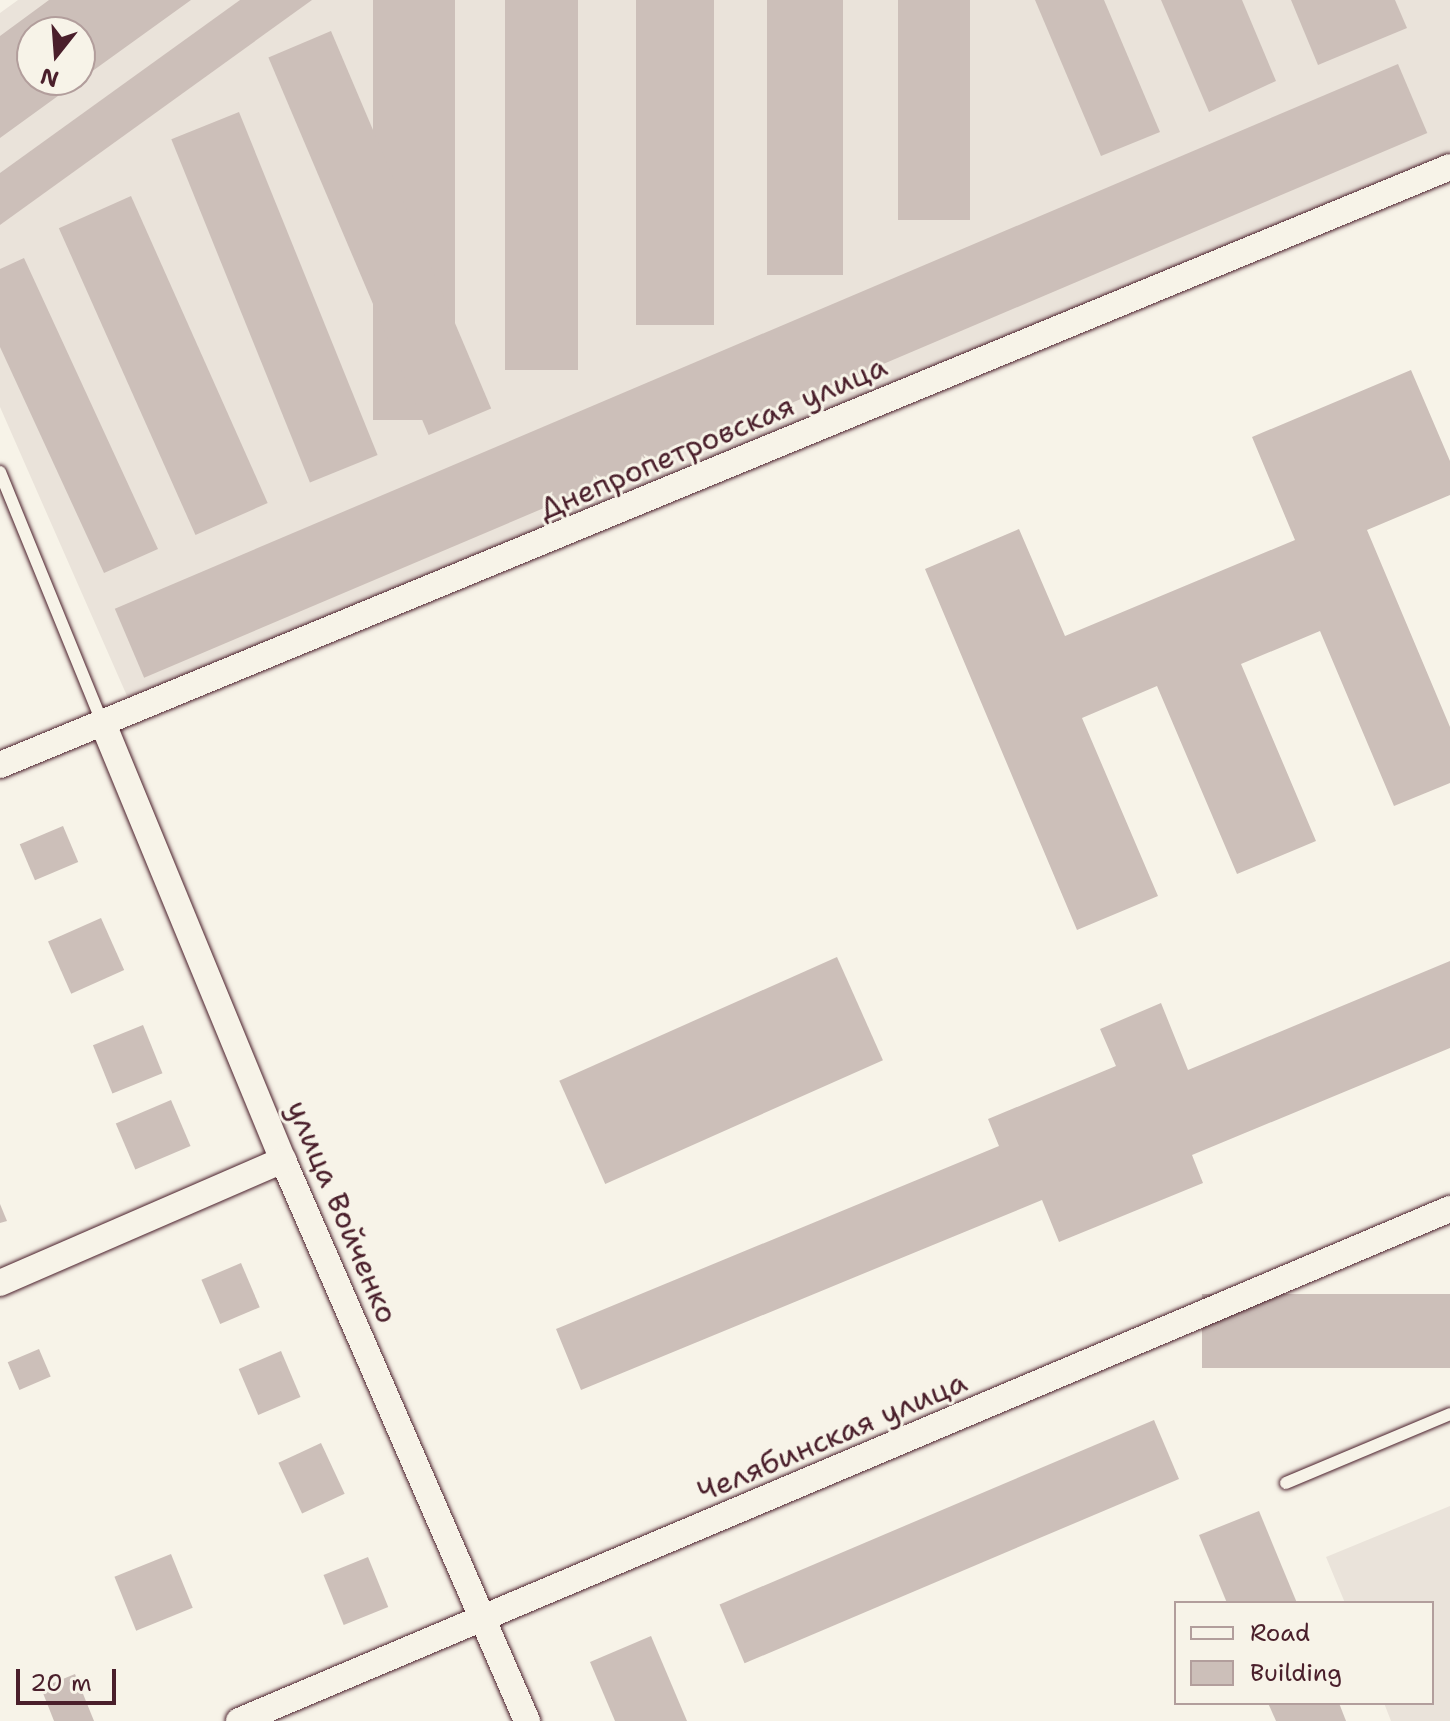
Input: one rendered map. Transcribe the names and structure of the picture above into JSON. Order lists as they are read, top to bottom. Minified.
{"streets":{"street":["Днепропетровская улица","улица Войченко","Челябинская улица"]},"crossings":[["Днепропетровская улица","улица Войченко"],["улица Войченко","Челябинская улица"]],"legend":["Road","Building"],"scale_bar":"20 m","north":"bottom"}
